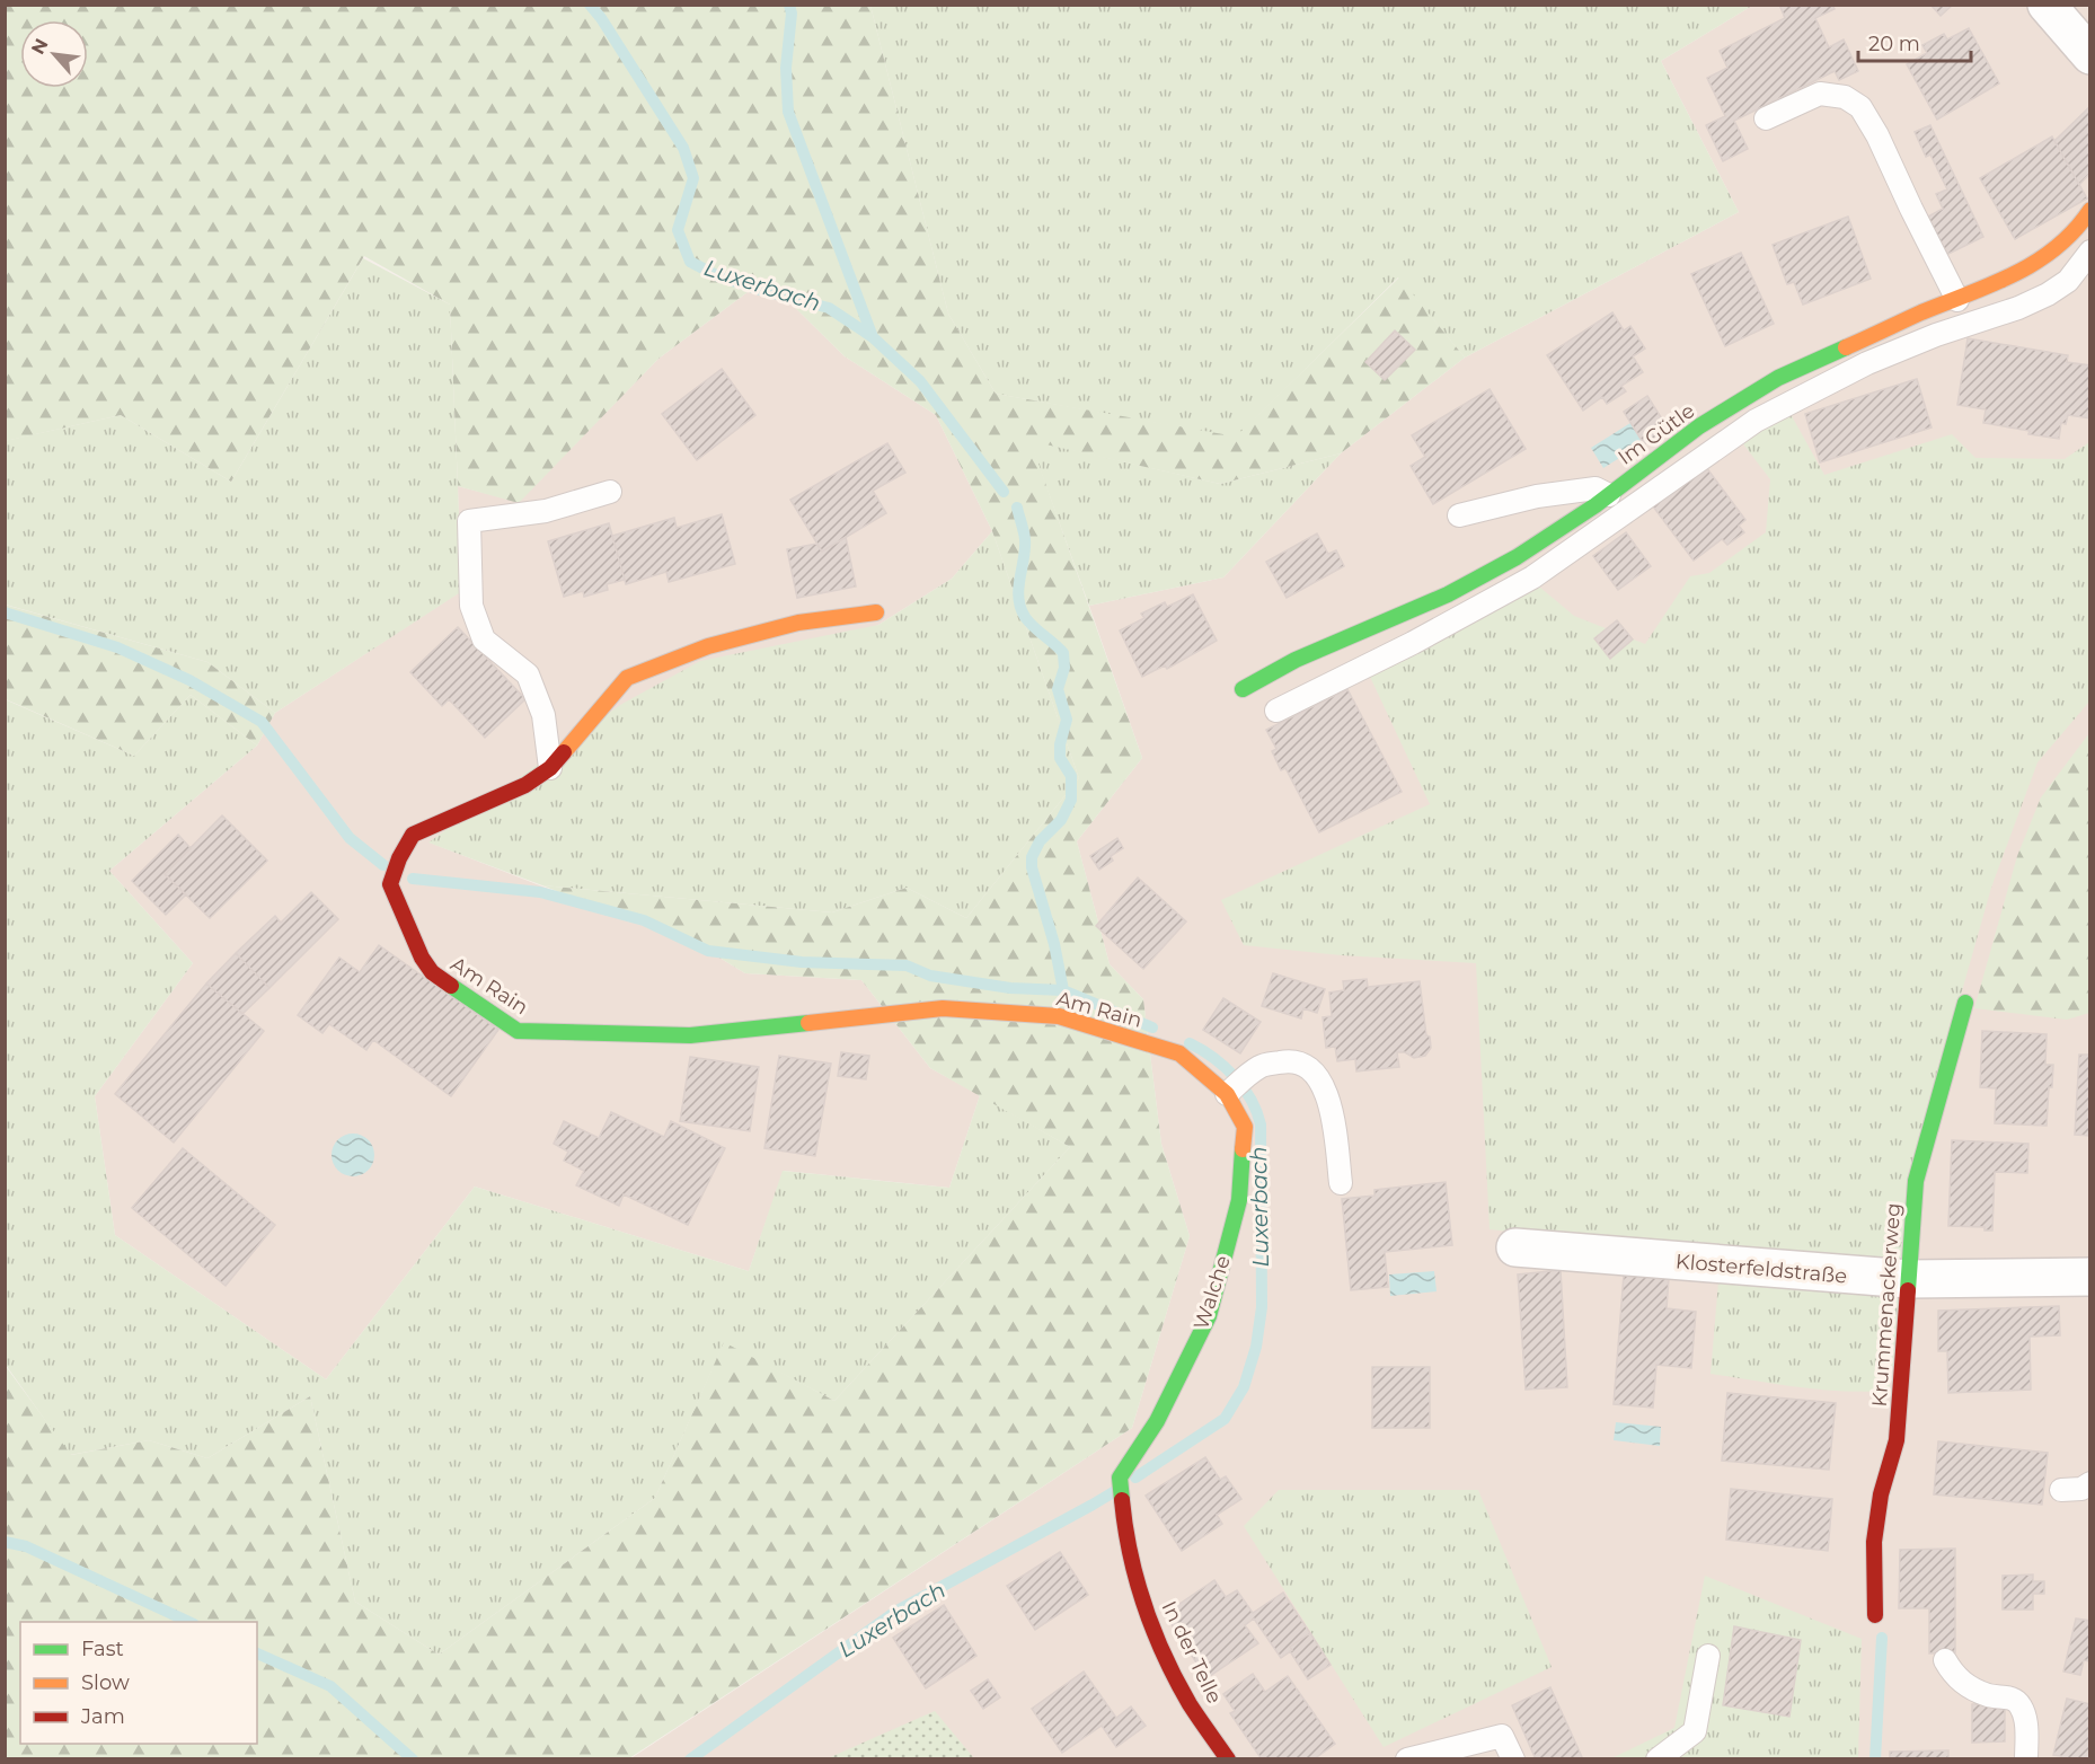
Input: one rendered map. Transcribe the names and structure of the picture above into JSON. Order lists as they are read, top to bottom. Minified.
{"streets":{"street":["Im Gütle","Am Rain","Klosterfeldstraße","Walche","Krummenackerweg","In der Telle"]},"crossings":[["Am Rain","Walche"],["Klosterfeldstraße","Krummenackerweg"],["Walche","In der Telle"]],"water":["Luxerbach"],"legend":["Fast","Slow","Jam"],"scale_bar":"20 m","north":"top left"}
